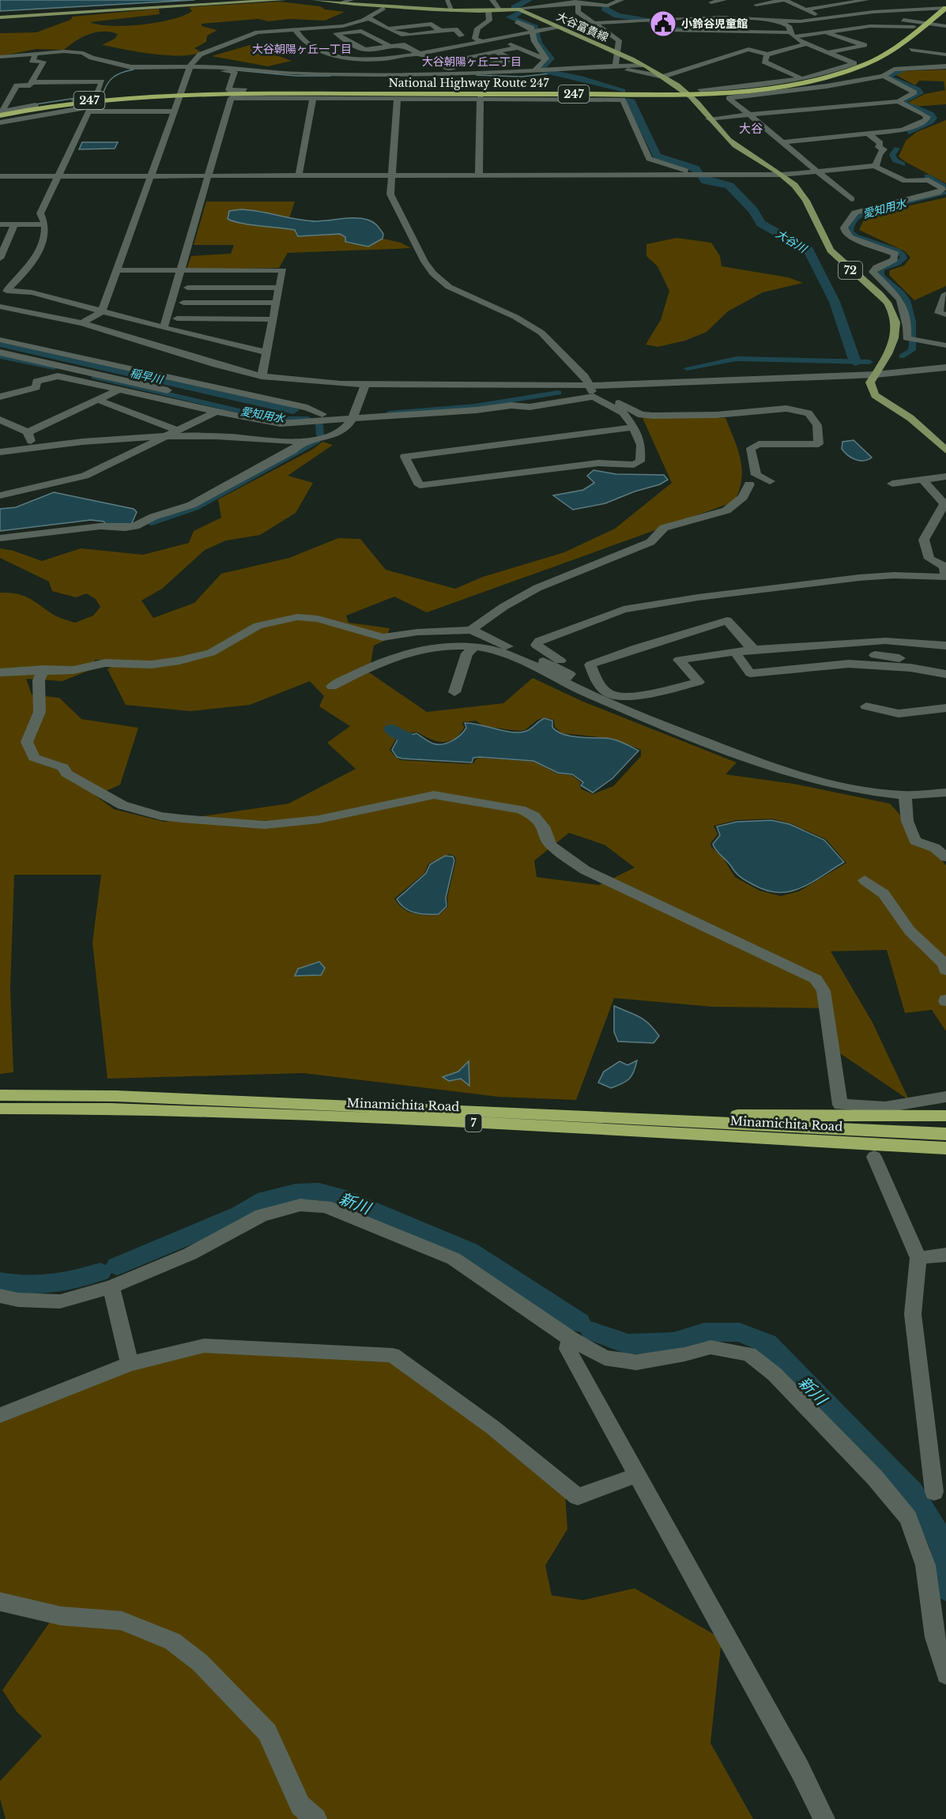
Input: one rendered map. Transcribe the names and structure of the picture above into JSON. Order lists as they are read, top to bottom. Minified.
{"streets":{"highway":["National Highway Route 247","247","Minamichita Road","7"],"main road":["大谷富貴線","72"]},"crossings":[["大谷富貴線","National Highway Route 247"],["大谷富貴線","72"],["National Highway Route 247","72"]],"districts":["大谷朝陽ヶ丘一丁目","大谷朝陽ヶ丘二丁目","大谷"],"water":["愛知用水","大谷川","稲早川","新川"],"places":{"public building":["小鈴谷児童館"]}}
